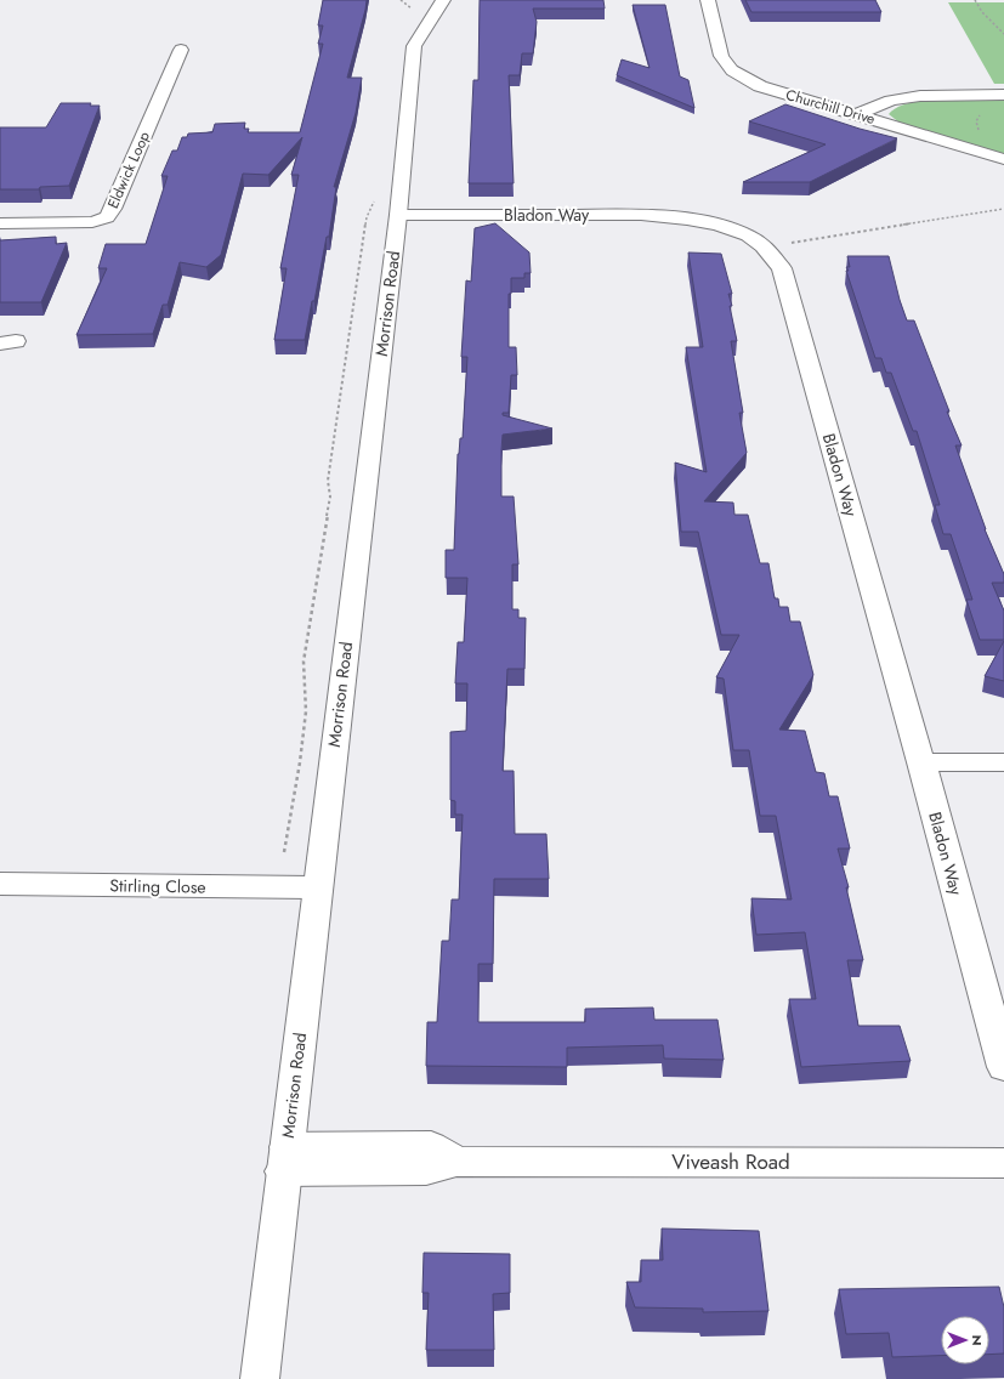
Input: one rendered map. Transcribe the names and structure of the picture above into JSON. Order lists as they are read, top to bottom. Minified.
{"streets":{"street":["Churchill Drive","Eldwick Loop","Bladon Way","Morrison Road","Stirling Close","Viveash Road"]},"crossings":[["Bladon Way","Morrison Road"],["Morrison Road","Stirling Close"],["Morrison Road","Viveash Road"]],"north":"right"}
